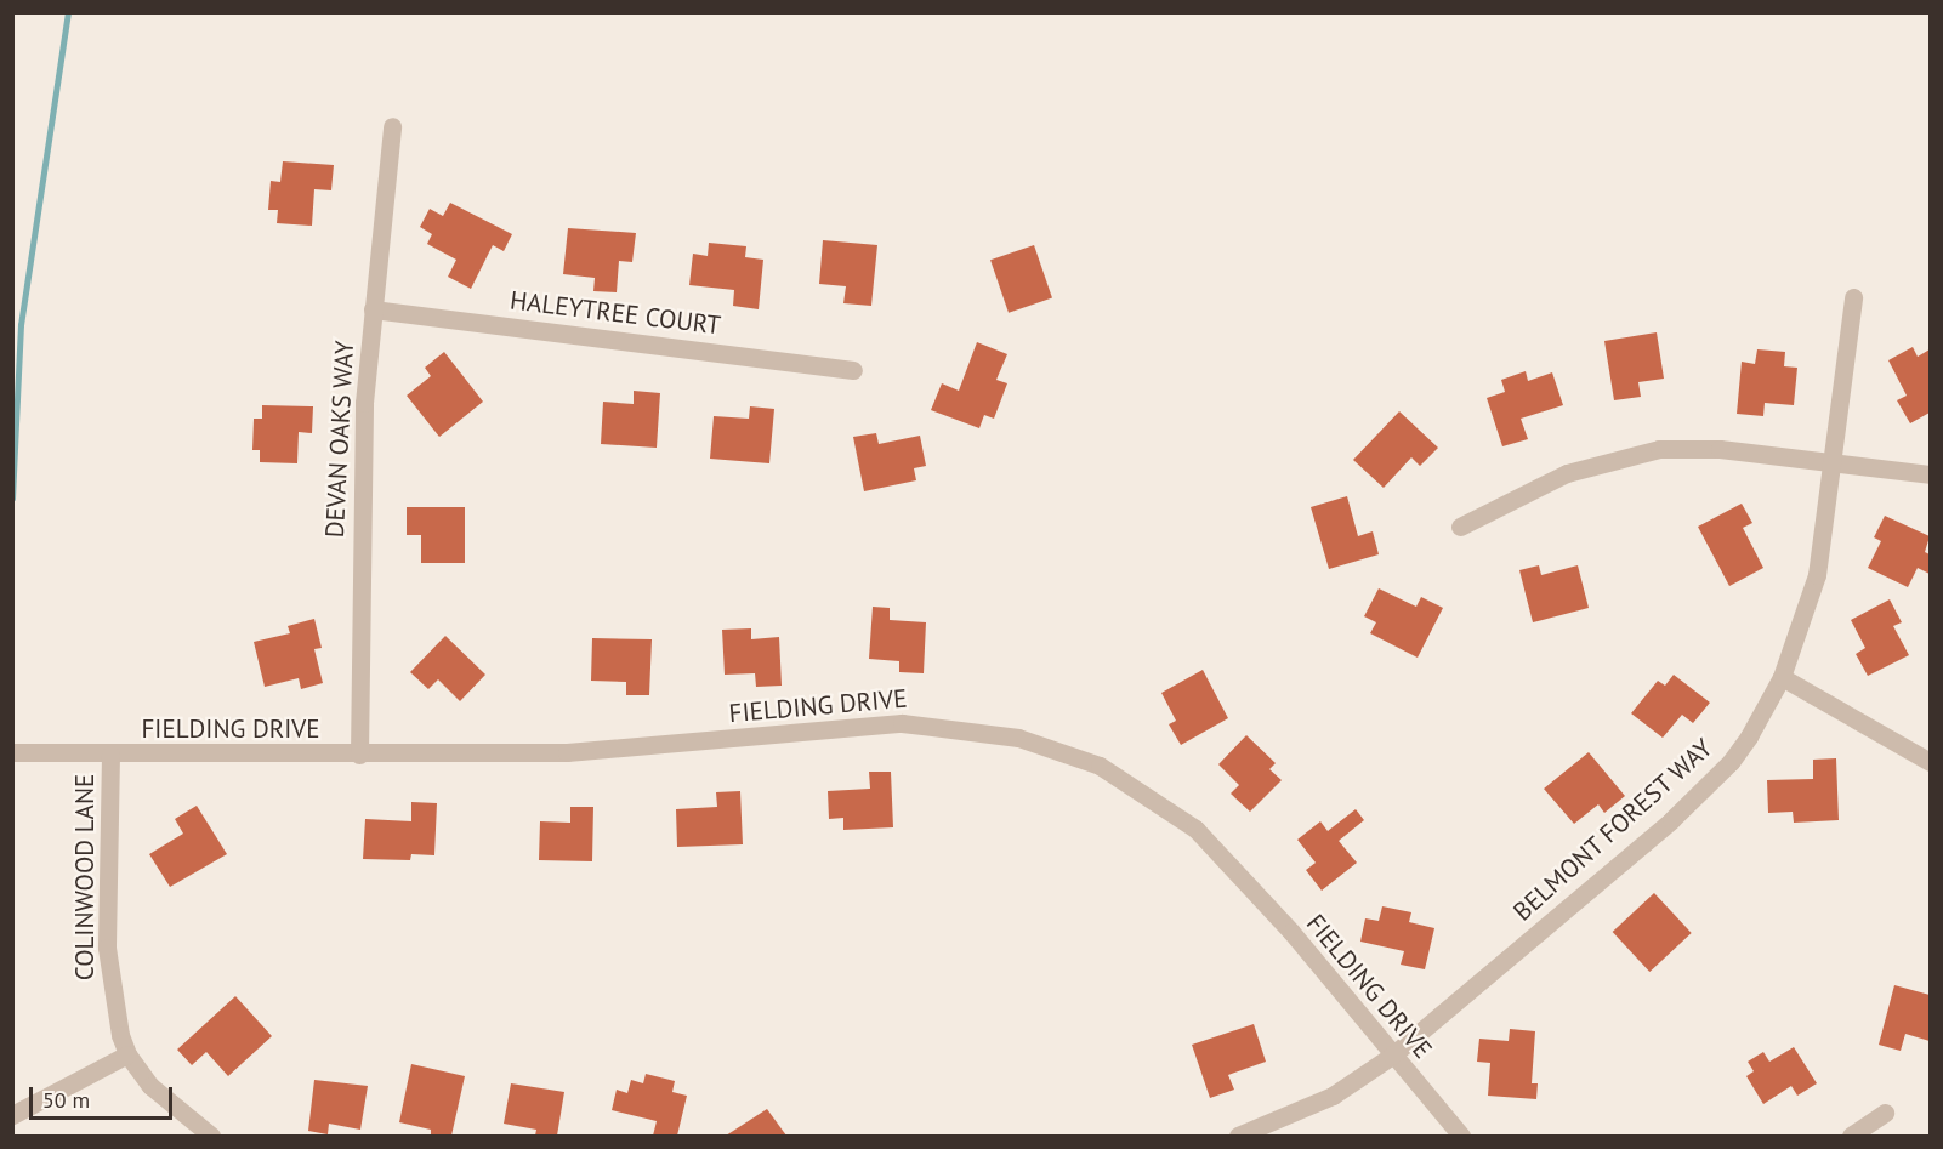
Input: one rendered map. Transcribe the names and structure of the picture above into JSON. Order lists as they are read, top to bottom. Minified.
{"streets":{"street":["HALEYTREE COURT","DEVAN OAKS WAY","FIELDING DRIVE","BELMONT FOREST WAY","COLINWOOD LANE"]},"crossings":[["HALEYTREE COURT","DEVAN OAKS WAY"],["DEVAN OAKS WAY","FIELDING DRIVE"],["FIELDING DRIVE","BELMONT FOREST WAY"],["FIELDING DRIVE","COLINWOOD LANE"]],"scale_bar":"50 m"}
